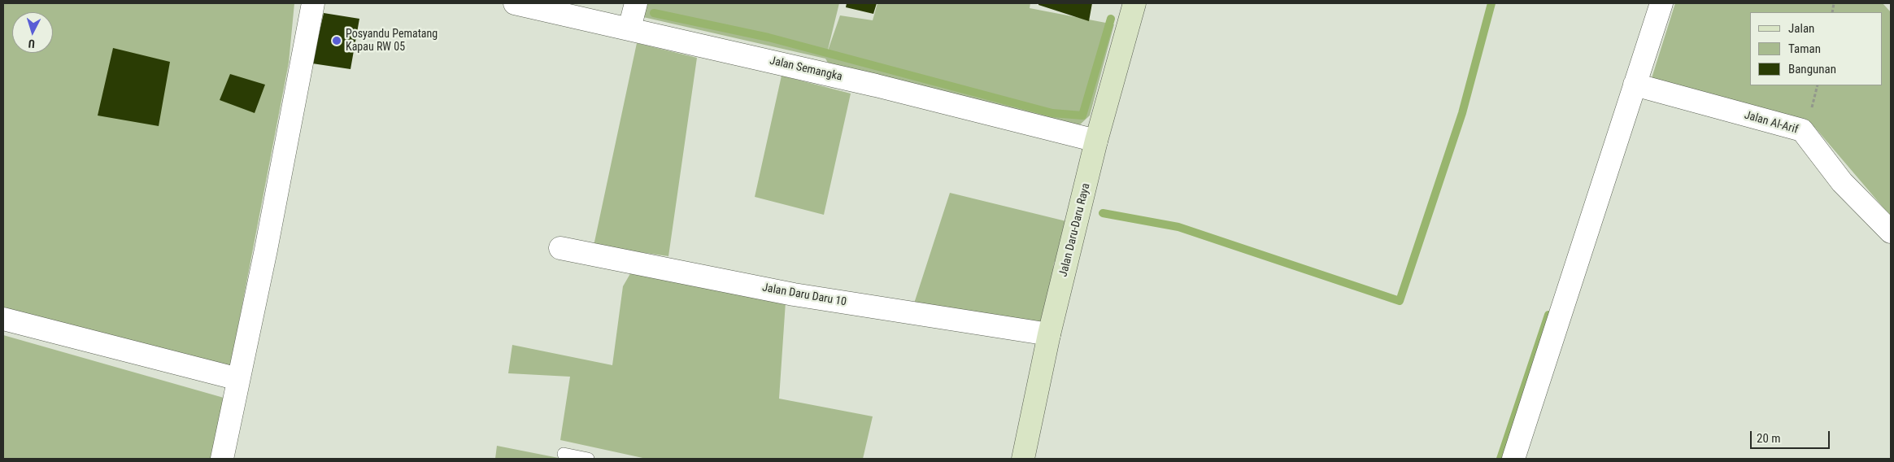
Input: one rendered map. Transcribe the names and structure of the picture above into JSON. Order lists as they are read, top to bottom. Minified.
{"streets":{"main road":["Jalan Daru-Daru Raya"],"street":["Jalan Semangka","Jalan Al-Arif","Jalan Daru Daru 10"]},"crossings":[["Jalan Semangka","Jalan Daru-Daru Raya"],["Jalan Daru-Daru Raya","Jalan Daru Daru 10"]],"places":["Posyandu Pematang Kapau RW 05"],"legend":["Jalan","Taman","Bangunan"],"scale_bar":"20 m","north":"bottom"}
